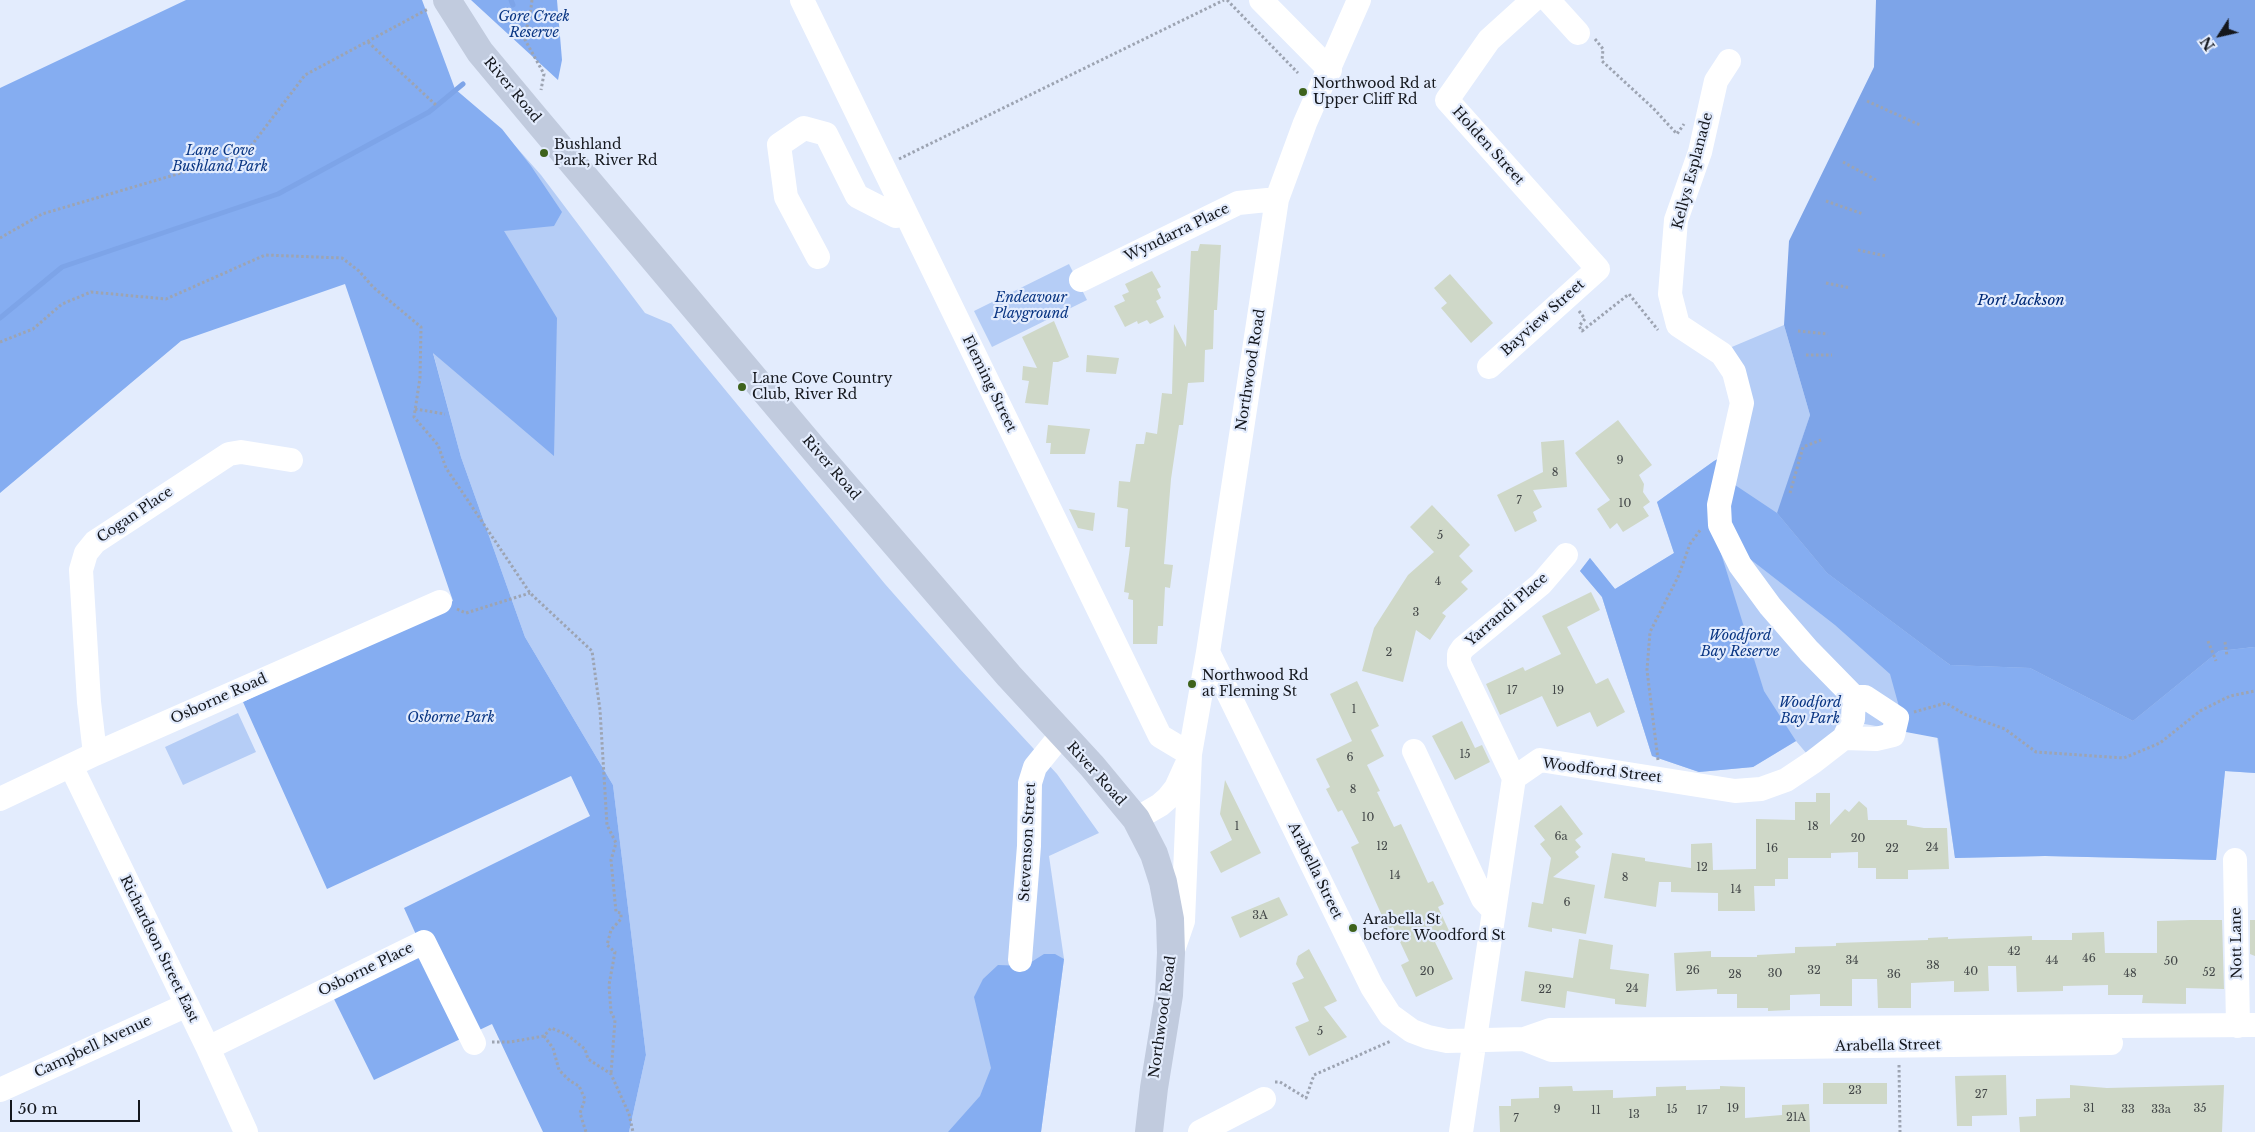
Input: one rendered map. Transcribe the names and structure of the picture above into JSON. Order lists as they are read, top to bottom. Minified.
{"streets":{"main road":["River Road","Northwood Road"],"street":["Holden Street","Kellys Esplanade","Wyndarra Place","Bayview Street","Fleming Street","Cogan Place","Yarrandi Place","Osborne Road","Woodford Street","Stevenson Street","Arabella Street","Nott Lane","Richardson Street East","Osborne Place","Campbell Avenue"]},"crossings":[["River Road","Northwood Road"],["River Road","Stevenson Street"],["Holden Street","Bayview Street"],["Wyndarra Place","Northwood Road"],["Northwood Road","Fleming Street"],["Northwood Road","Arabella Street"],["Cogan Place","Osborne Road"],["Yarrandi Place","Woodford Street"],["Osborne Road","Richardson Street East"],["Arabella Street","Nott Lane"],["Richardson Street East","Osborne Place"],["Richardson Street East","Campbell Avenue"]],"water":["Port Jackson"],"parks":["Gore Creek Reserve","Lane Cove Bushland Park","Endeavour Playground","Woodford Bay Reserve","Woodford Bay Park","Osborne Park"],"places":["Northwood Rd at Upper Cliff Rd","Bushland Park, River Rd","Lane Cove Country Club, River Rd","Northwood Rd at Fleming St","Arabella St before Woodford St"],"house_numbers":["9","8","7","10","5","4","3","2","17","19","1","15","6","8","10","1","18","6a","20","12","24","16","22","12","14","8","14","6","3A","42","46","34","44","50","38","26","32","20","40","52","30","48","28","36","24","22","5","23","27","19","31","35","9","15","33","33a","11","17","13","21A","7"],"scale_bar":"50 m","north":"bottom left"}
